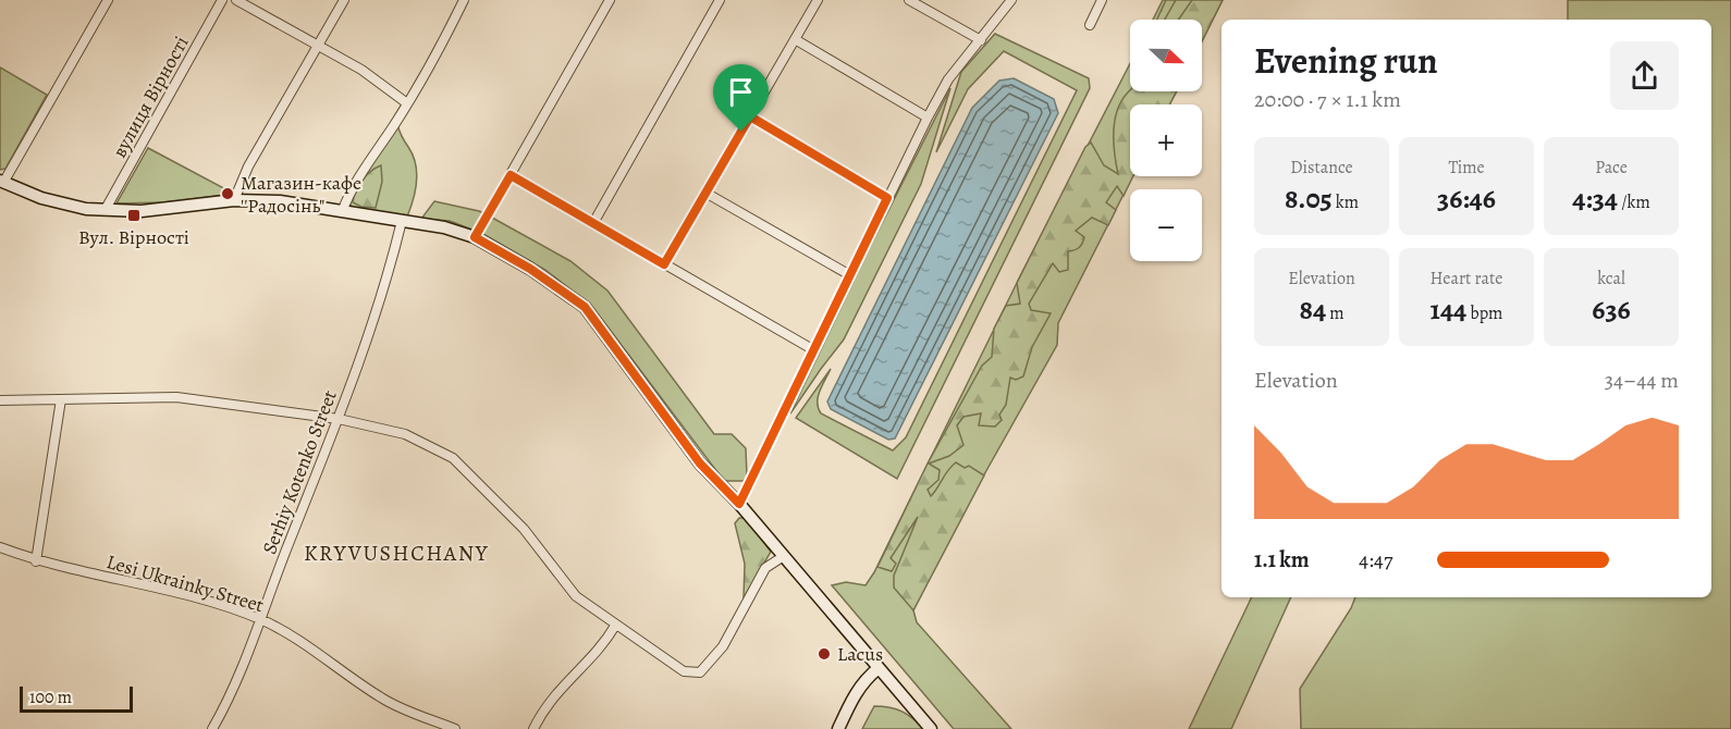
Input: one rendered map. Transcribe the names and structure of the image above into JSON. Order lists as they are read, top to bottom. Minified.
{"streets":{"street":["вулиця Вірності","Serhiy Kotenko Street","Lesi Ukrainky Street"]},"crossings":[["Serhiy Kotenko Street","Lesi Ukrainky Street"]],"districts":["KRYVUSHCHANY"],"places":{"other":["Магазин-кафе ''Радосінь\"","Lacus"],"transit":["Вул. Вірності"]},"scale_bar":"100 m","north":"right","page":{"map_buttons":["+","−"],"heading":["Evening run","20:00 · 7 × 1.1 km"],"stats":[["Distance","8.05 km"],["Time","36:46"],["Pace","4:34 /km"],["Elevation","84 m"],["Heart rate","144 bpm"],["kcal","636"]],"chart":["Elevation","34–44 m"],"list":[{"name":"1.1 km","note":"4:47"}],"scale":"100 m"}}
